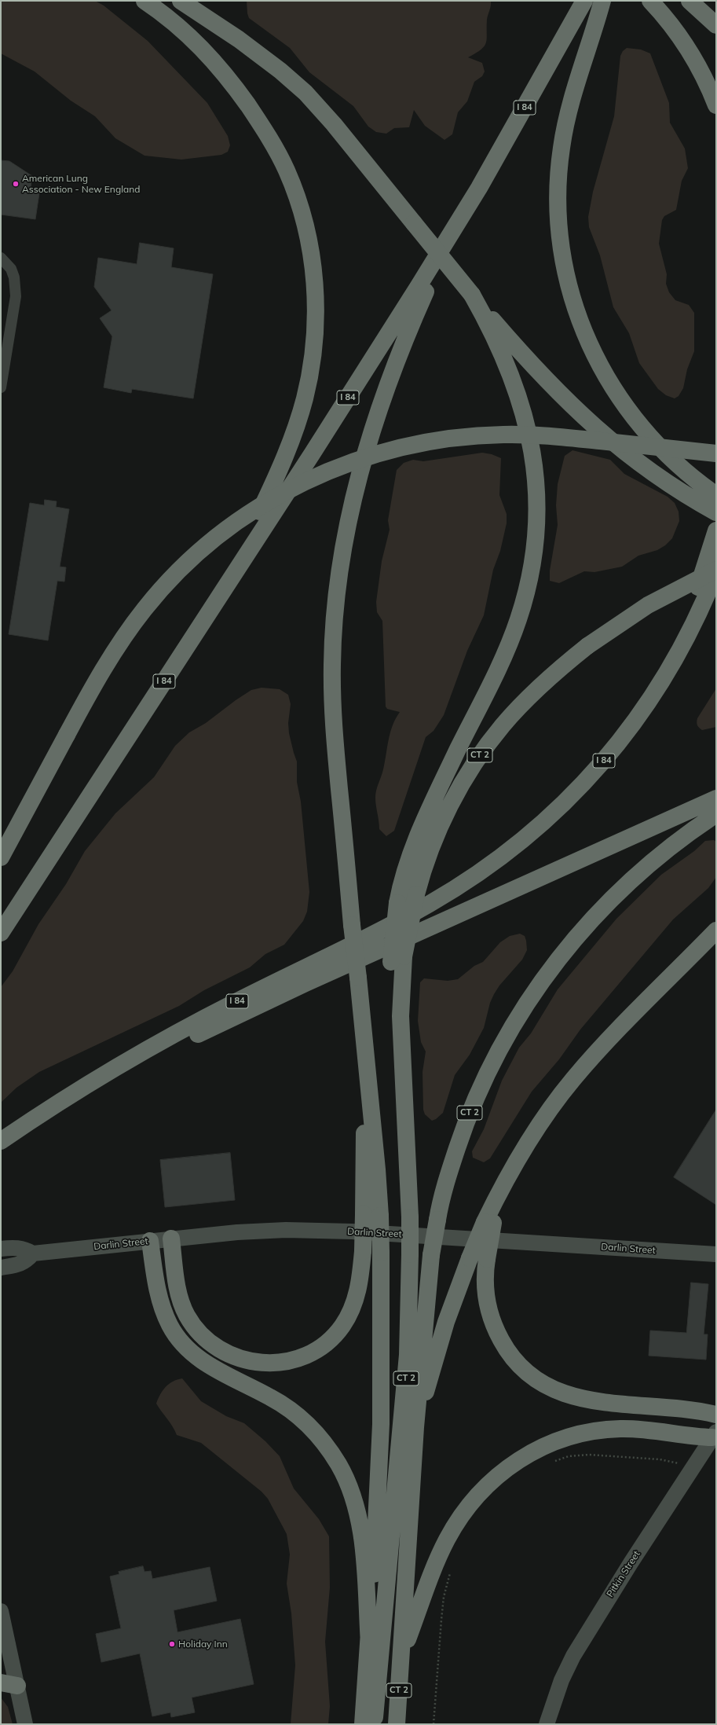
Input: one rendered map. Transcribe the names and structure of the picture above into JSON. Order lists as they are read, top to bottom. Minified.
{"streets":{"highway":["I 84","CT 2"],"street":["Darlin Street","Pitkin Street"]},"places":["American Lung Association - New England","Holiday Inn"]}
